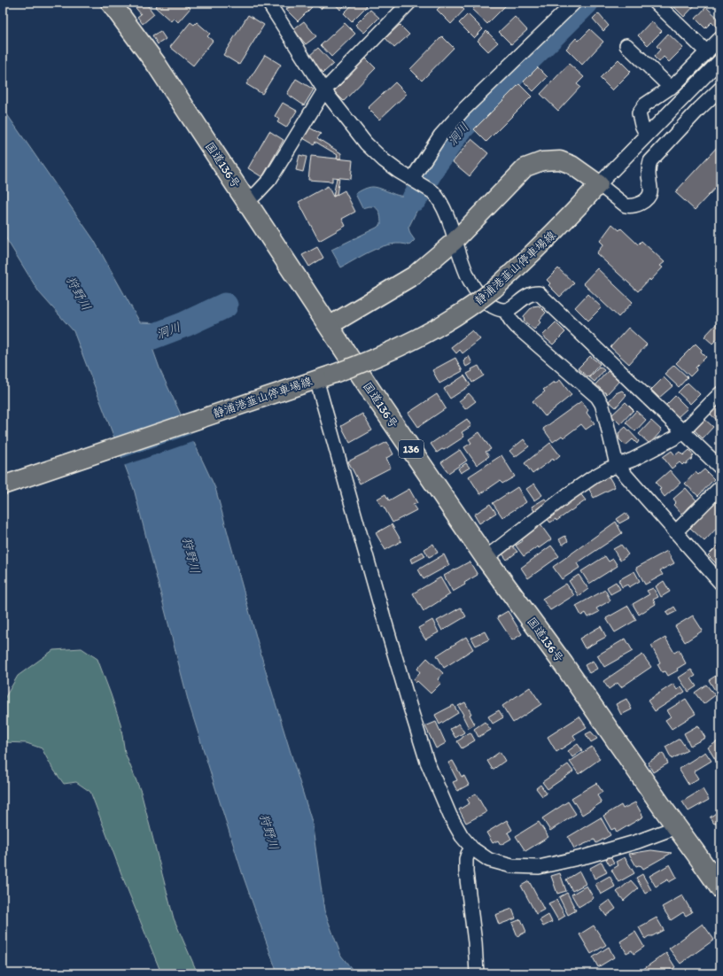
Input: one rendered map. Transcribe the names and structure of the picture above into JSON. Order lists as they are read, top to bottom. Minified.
{"streets":{"highway":["国道136号","136"],"main road":["静浦港韮山停車場線"]},"water":["洞川","狩野川"]}
